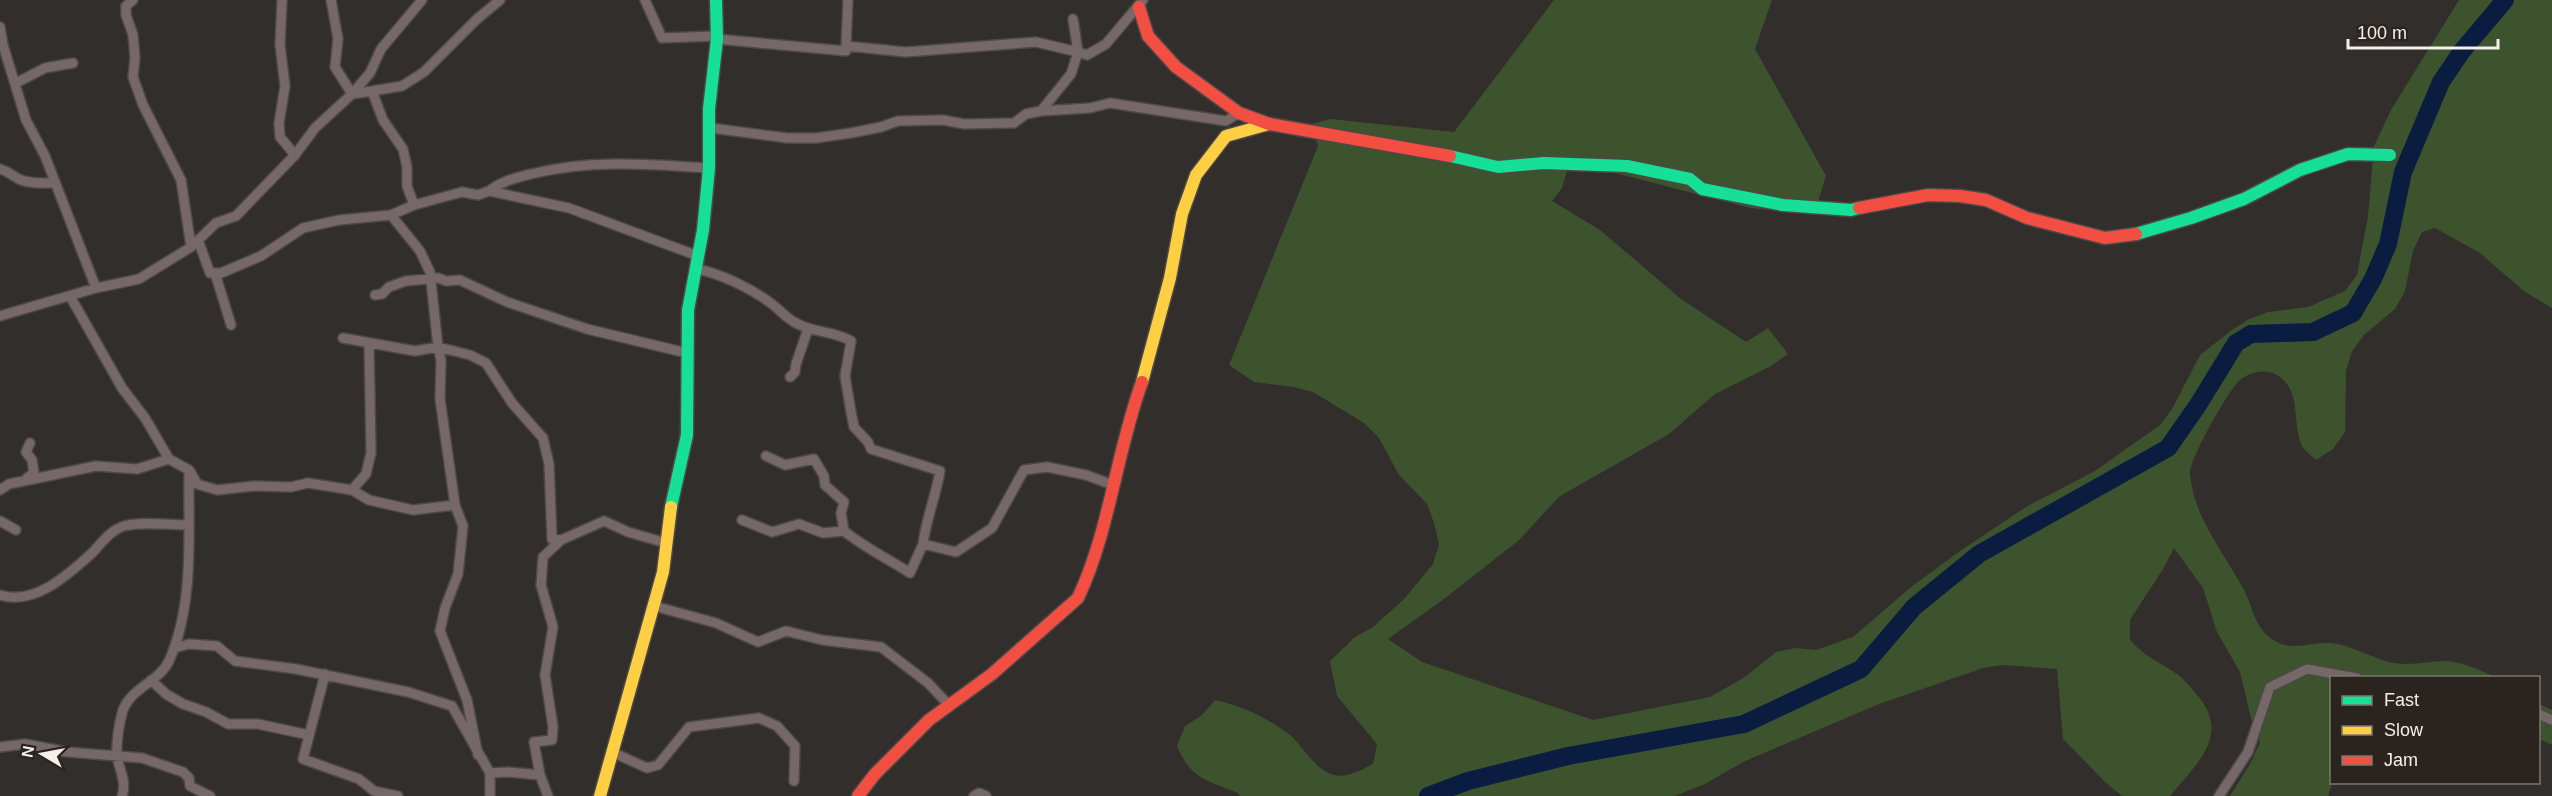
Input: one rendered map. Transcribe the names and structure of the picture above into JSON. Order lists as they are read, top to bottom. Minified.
{"legend":["Fast","Slow","Jam"],"scale_bar":"100 m","north":"left"}
